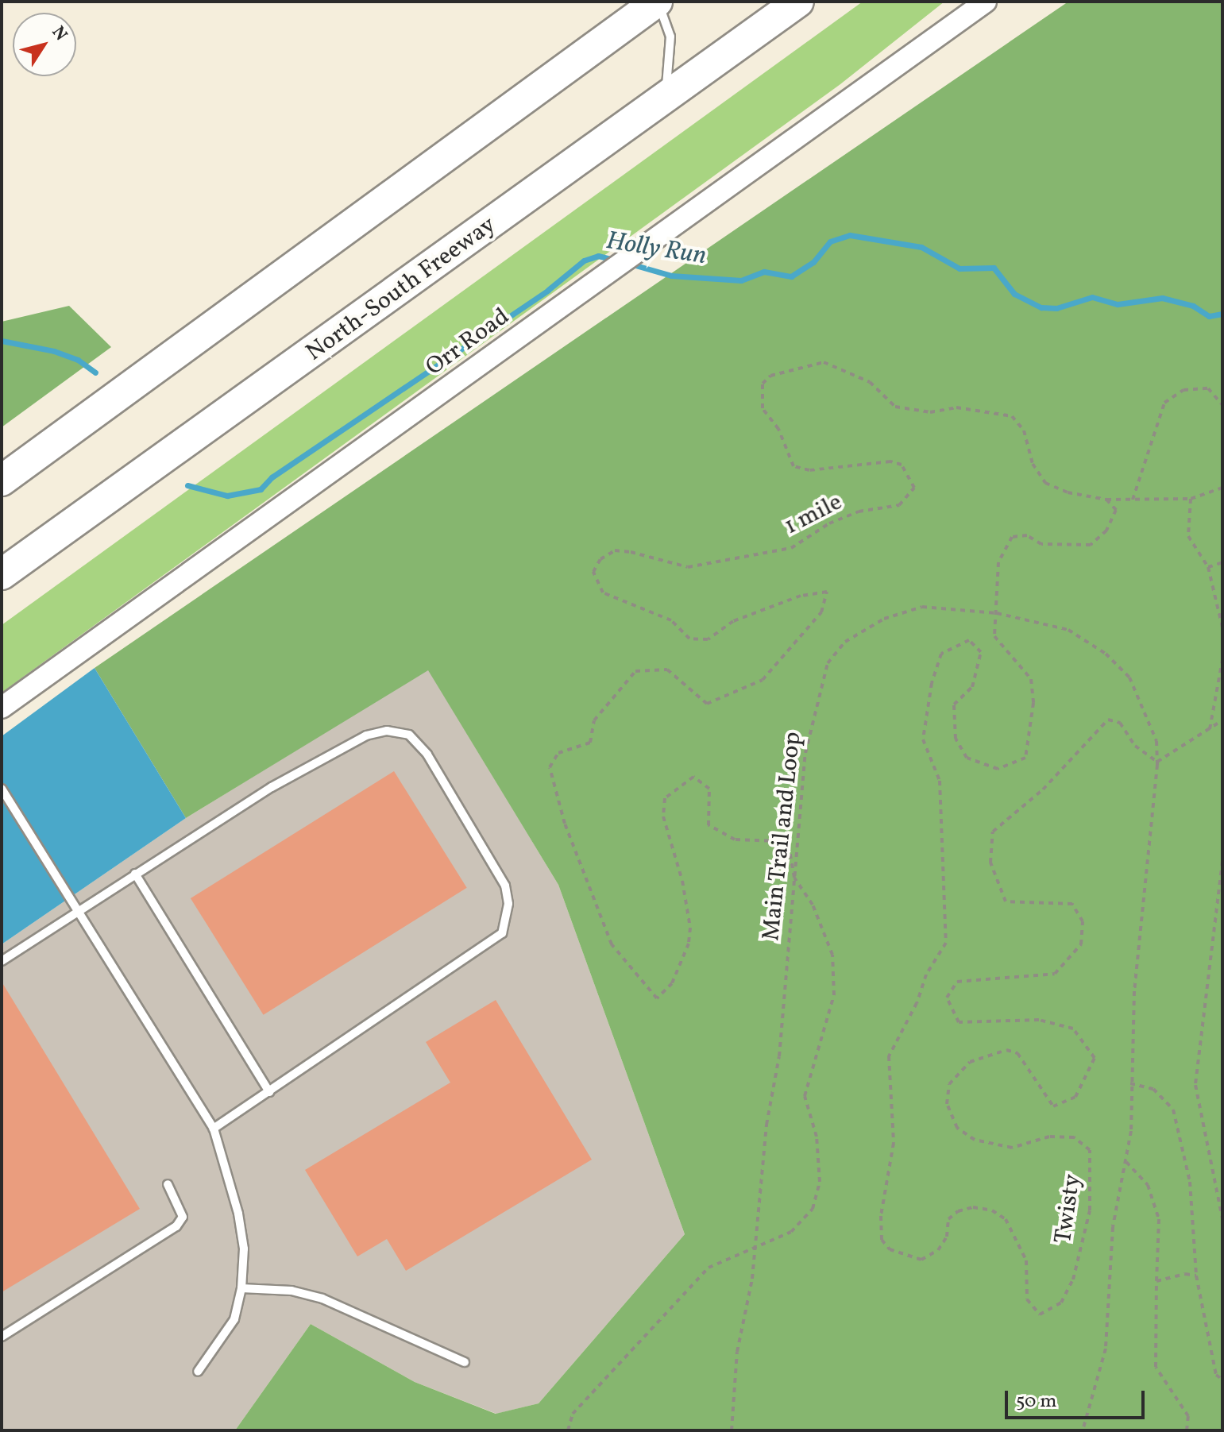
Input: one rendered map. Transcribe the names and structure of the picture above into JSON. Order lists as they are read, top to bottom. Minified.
{"streets":{"highway":["North-South Freeway"],"street":["Orr Road"],"path":["1 mile","Main Trail and Loop","Twisty"]},"crossings":[["1 mile","Main Trail and Loop"],["Main Trail and Loop","Twisty"]],"water":["Holly Run"],"scale_bar":"50 m","north":"top right"}
